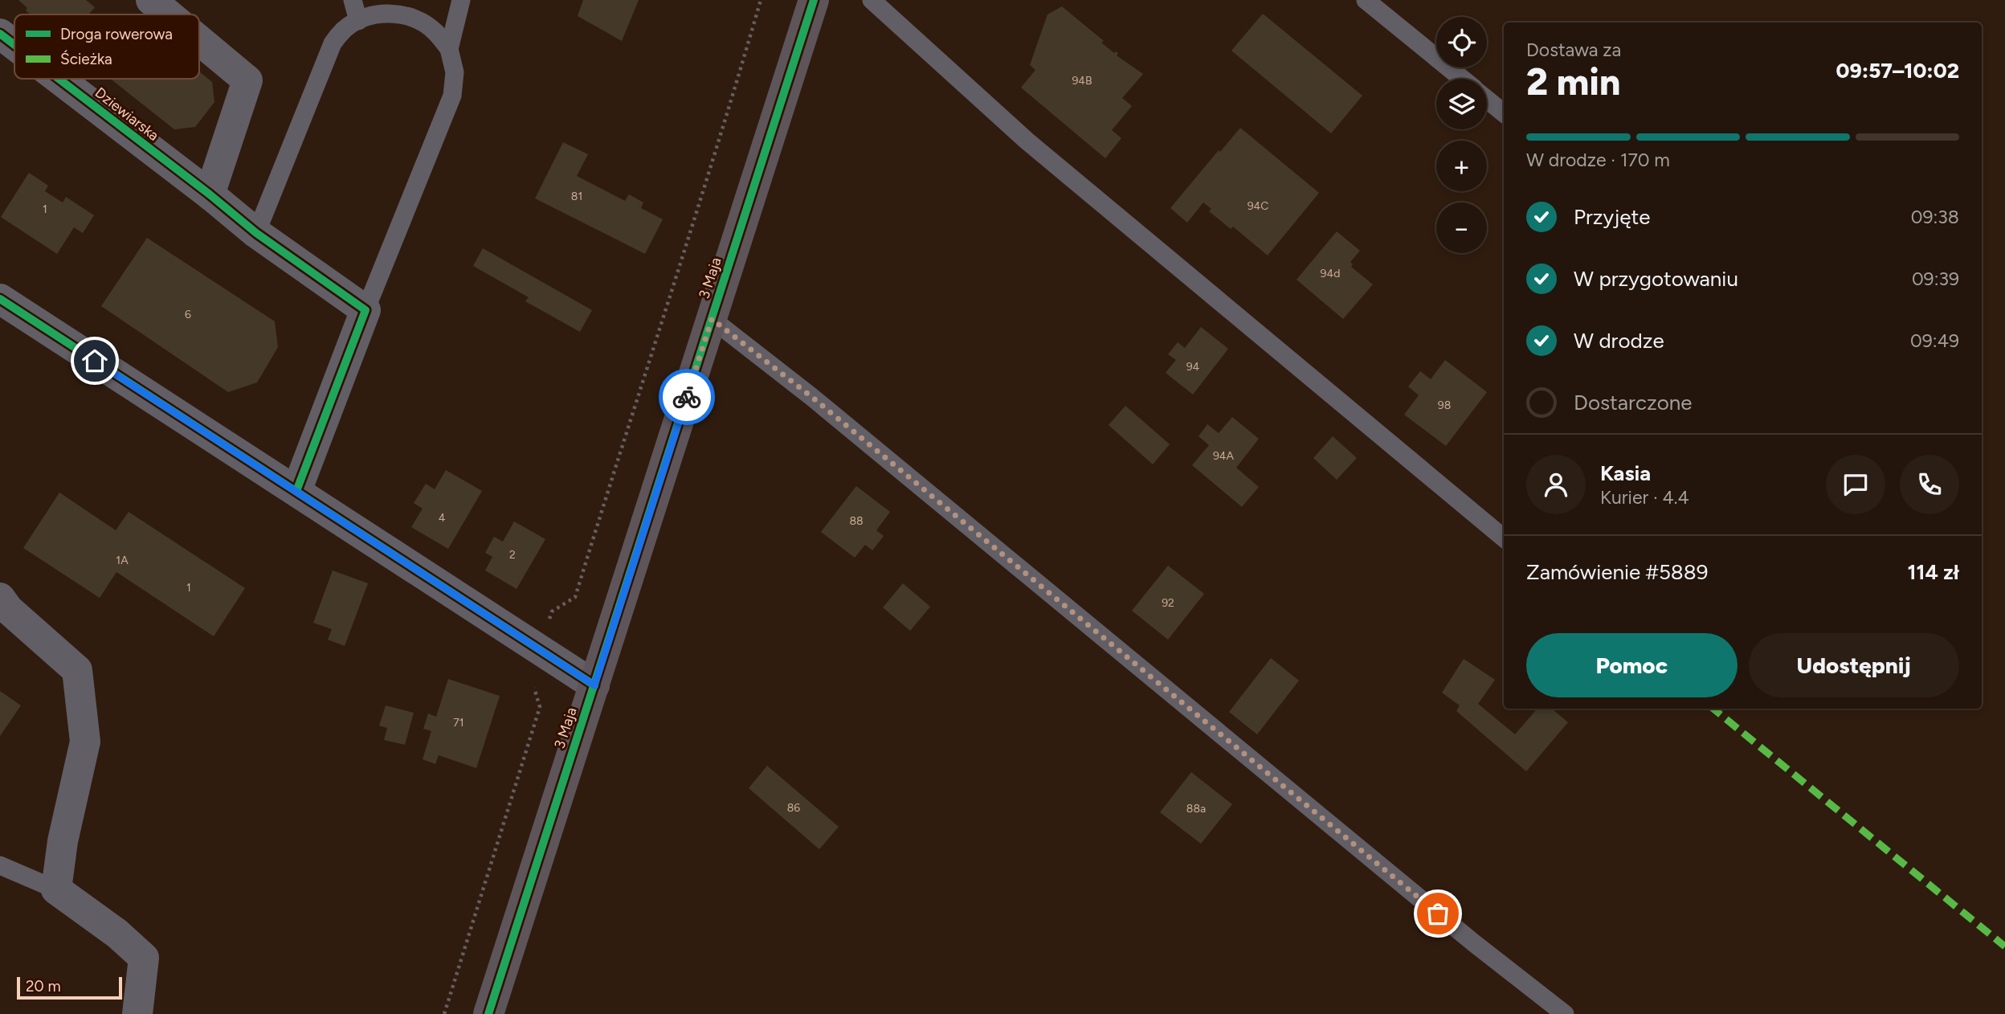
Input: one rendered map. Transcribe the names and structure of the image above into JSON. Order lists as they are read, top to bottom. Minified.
{"streets":{"street":["Dziewiarska","3 Maja"]},"house_numbers":["94B","81","94C","1","94d","6","94","98","94A","4","88","2","1A","1","92","71","86","88a"],"legend":["Droga rowerowa","Ścieżka"],"scale_bar":"20 m","page":{"map_buttons":["+","−"],"heading":["2 min","Dostawa za","09:57–10:02"],"panel":["Kasia","Kurier · 4.4","Zamówienie #5889","114 zł"],"bar":"W drodze · 170 m","list":[["Przyjęte","09:38"],["W przygotowaniu","09:39"],["W drodze","09:49"],"Dostarczone"],"buttons":["Pomoc","Udostępnij"],"scale":"20 m"}}
